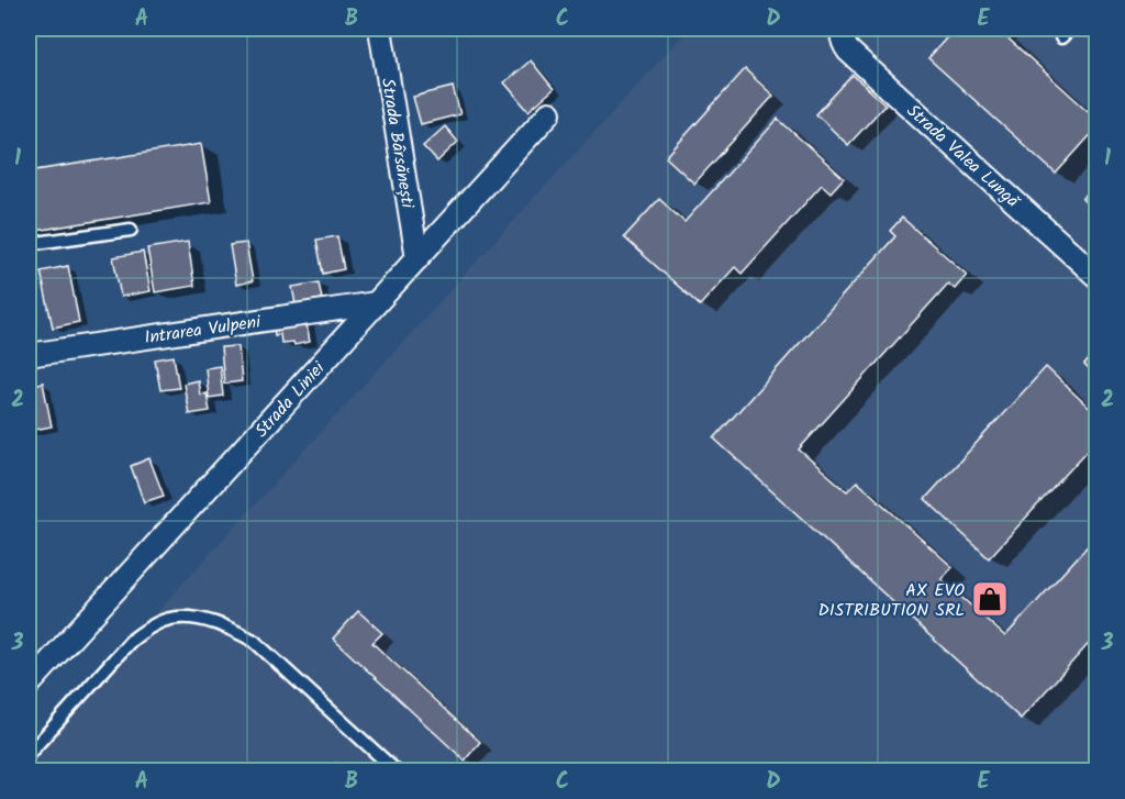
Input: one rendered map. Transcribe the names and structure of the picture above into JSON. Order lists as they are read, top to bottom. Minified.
{"streets":{"street":["Strada Bârsănești","Strada Valea Lungă","Intrarea Vulpeni","Strada Liniei"]},"crossings":[["Strada Bârsănești","Strada Liniei"],["Intrarea Vulpeni","Strada Liniei"]],"places":{"shop":["AX EVO DISTRIBUTION SRL"]},"grid":{"columns":["A","B","C","D","E"],"rows":["1","2","3"]}}
